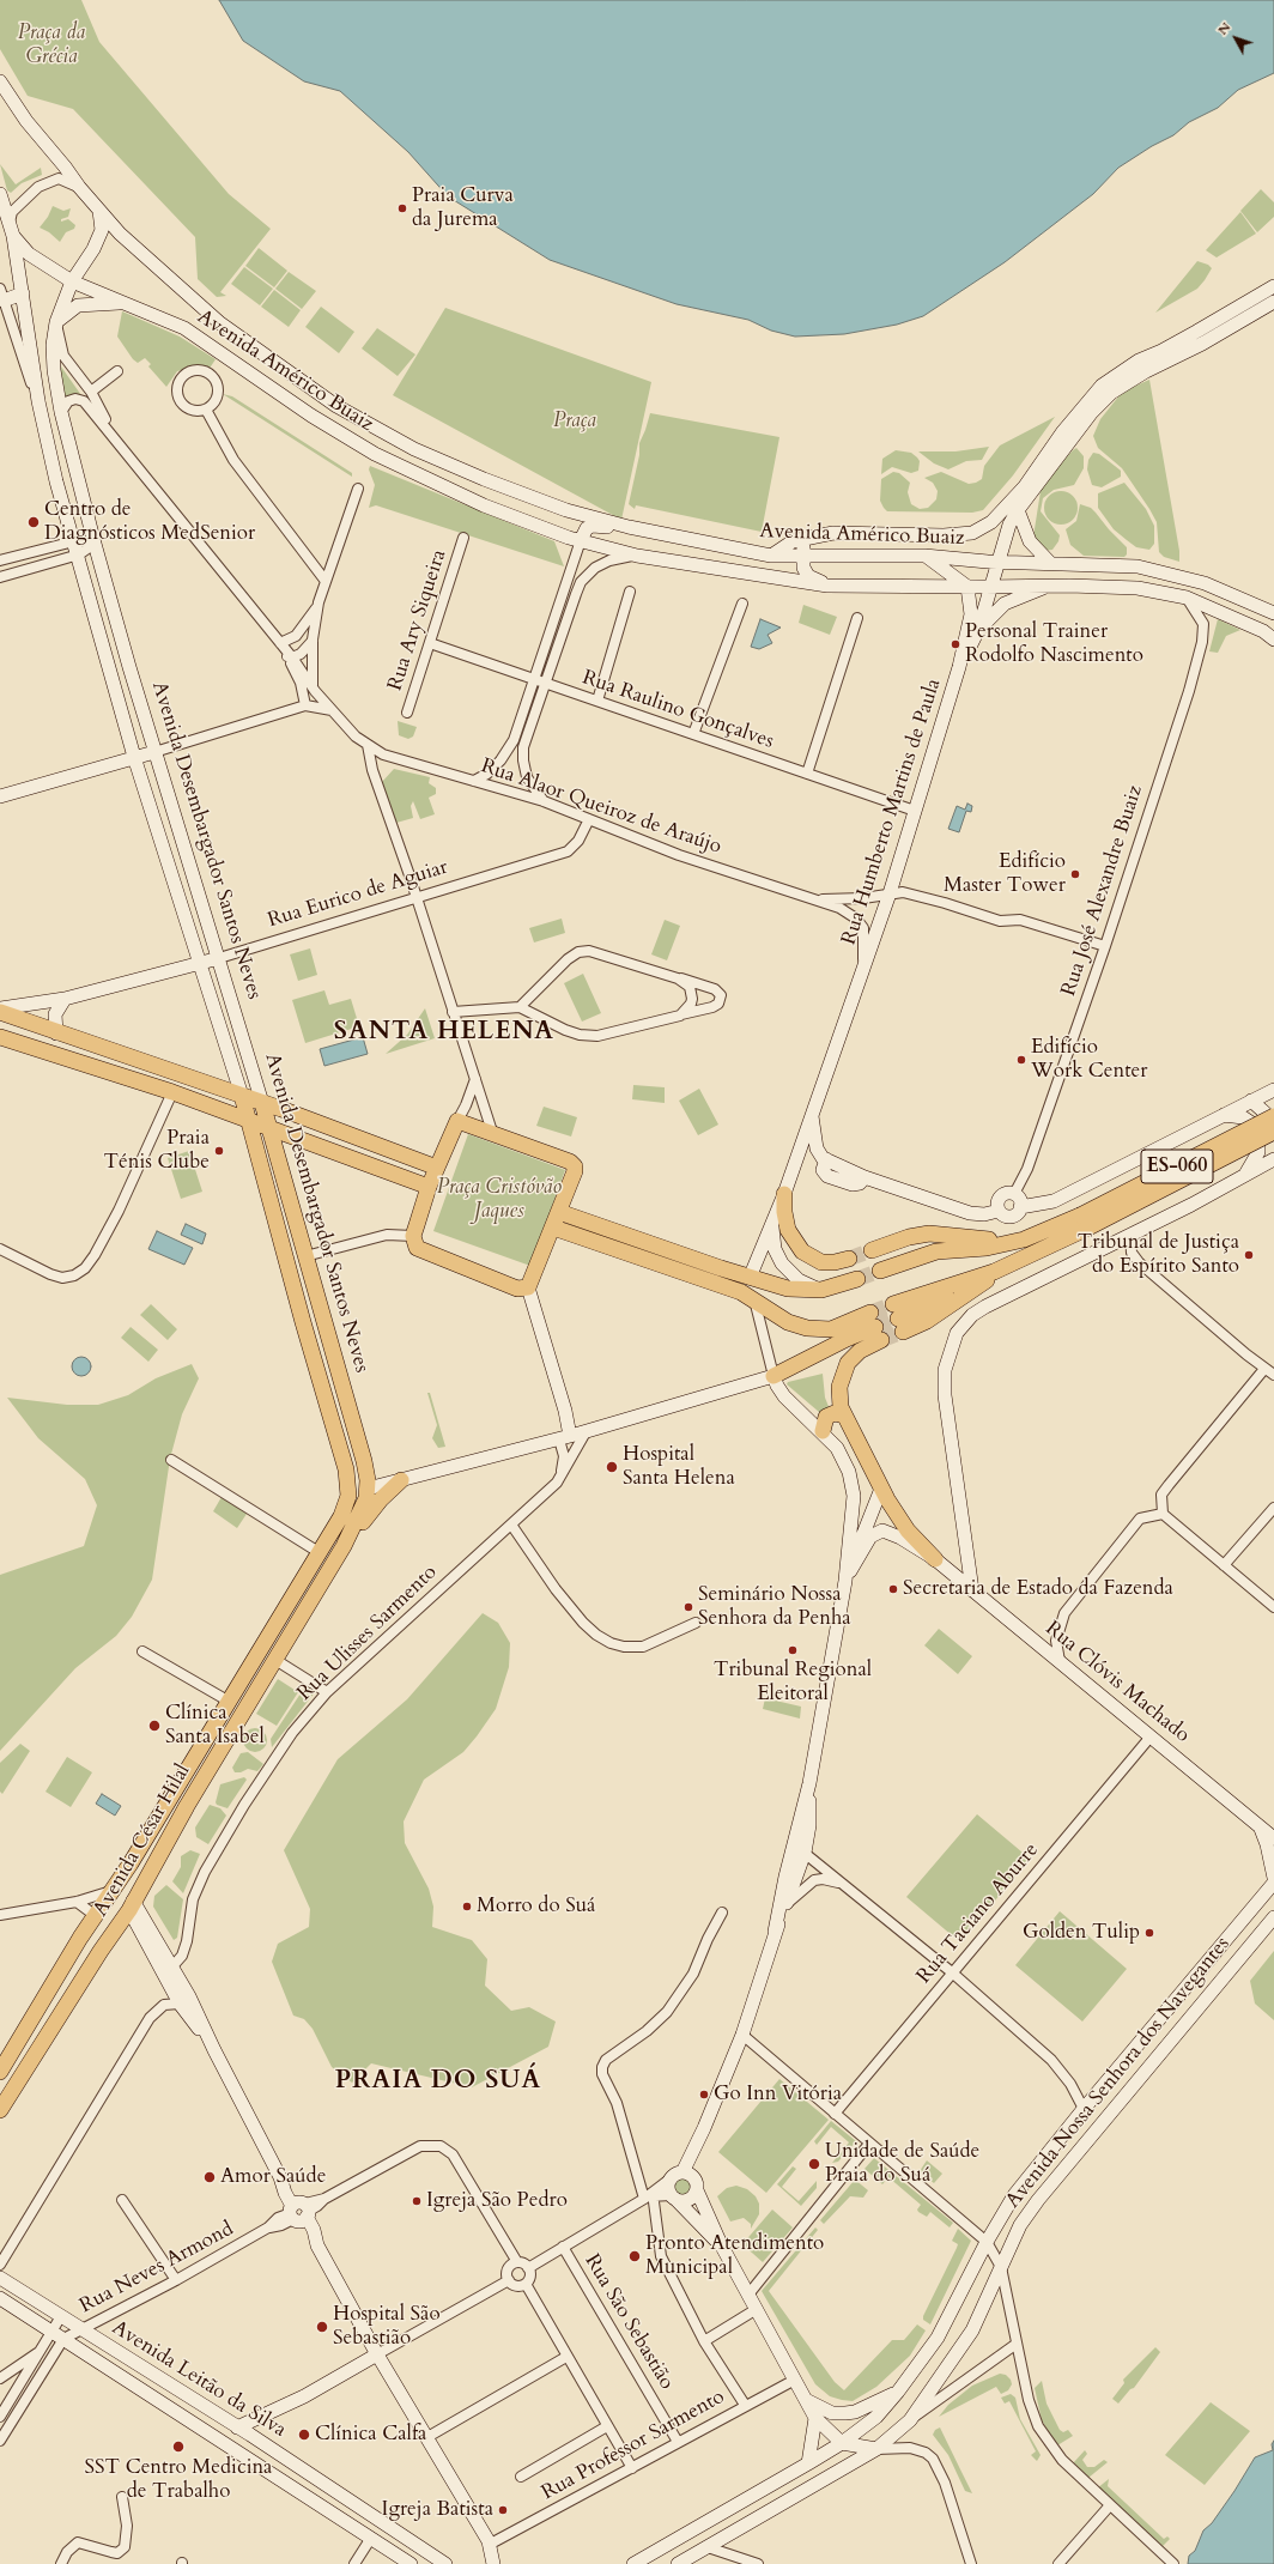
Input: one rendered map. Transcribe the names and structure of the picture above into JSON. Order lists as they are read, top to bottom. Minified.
{"streets":{"main road":["Avenida Américo Buaiz","Rua Humberto Martins de Paula","Avenida Desembargador Santos Neves","Rua Eurico de Aguiar","ES-060","Rua Clóvis Machado","Avenida César Hilal","Avenida Nossa Senhora dos Navegantes","Avenida Leitão da Silva"],"street":["Rua Ary Siqueira","Rua Raulino Gonçalves","Rua Alaor Queiroz de Araújo","Rua José Alexandre Buaiz","Rua Ulisses Sarmento","Rua Taciano Aburre","Rua Neves Armond","Rua São Sebastião","Rua Professor Sarmento"]},"crossings":[["Avenida Américo Buaiz","Rua Humberto Martins de Paula"],["Avenida Américo Buaiz","Avenida Desembargador Santos Neves"],["Avenida Américo Buaiz","Rua José Alexandre Buaiz"],["Rua Ary Siqueira","Rua Raulino Gonçalves"],["Rua Raulino Gonçalves","Rua Humberto Martins de Paula"],["Rua Alaor Queiroz de Araújo","Rua Humberto Martins de Paula"],["Rua Alaor Queiroz de Araújo","Rua José Alexandre Buaiz"],["Rua Alaor Queiroz de Araújo","Rua Eurico de Aguiar"],["Avenida Desembargador Santos Neves","Rua Eurico de Aguiar"],["Avenida Desembargador Santos Neves","Avenida César Hilal"],["Rua Clóvis Machado","Rua Taciano Aburre"],["Rua Neves Armond","Avenida Leitão da Silva"],["Rua São Sebastião","Rua Professor Sarmento"]],"districts":["SANTA HELENA","PRAIA DO SUÁ"],"parks":["Praça da Grécia","Praça","Praça Cristóvão Jaques"],"places":["Praia Curva da Jurema","Centro de Diagnósticos MedSenior","Personal Trainer Rodolfo Nascimento","Edifício Master Tower","Edifício Work Center","Praia Ténis Clube","Tribunal de Justiça do Espírito Santo","Hospital Santa Helena","Secretaria de Estado da Fazenda","Seminário Nossa Senhora da Penha","Tribunal Regional Eleitoral","Clínica Santa Isabel","Morro do Suá","Golden Tulip","Go Inn Vitória","Unidade de Saúde Praia do Suá","Amor Saúde","Igreja São Pedro","Pronto Atendimento Municipal","Hospital São Sebastião","Clínica Calfa","SST Centro Medicina de Trabalho","Igreja Batista"],"north":"top left"}
